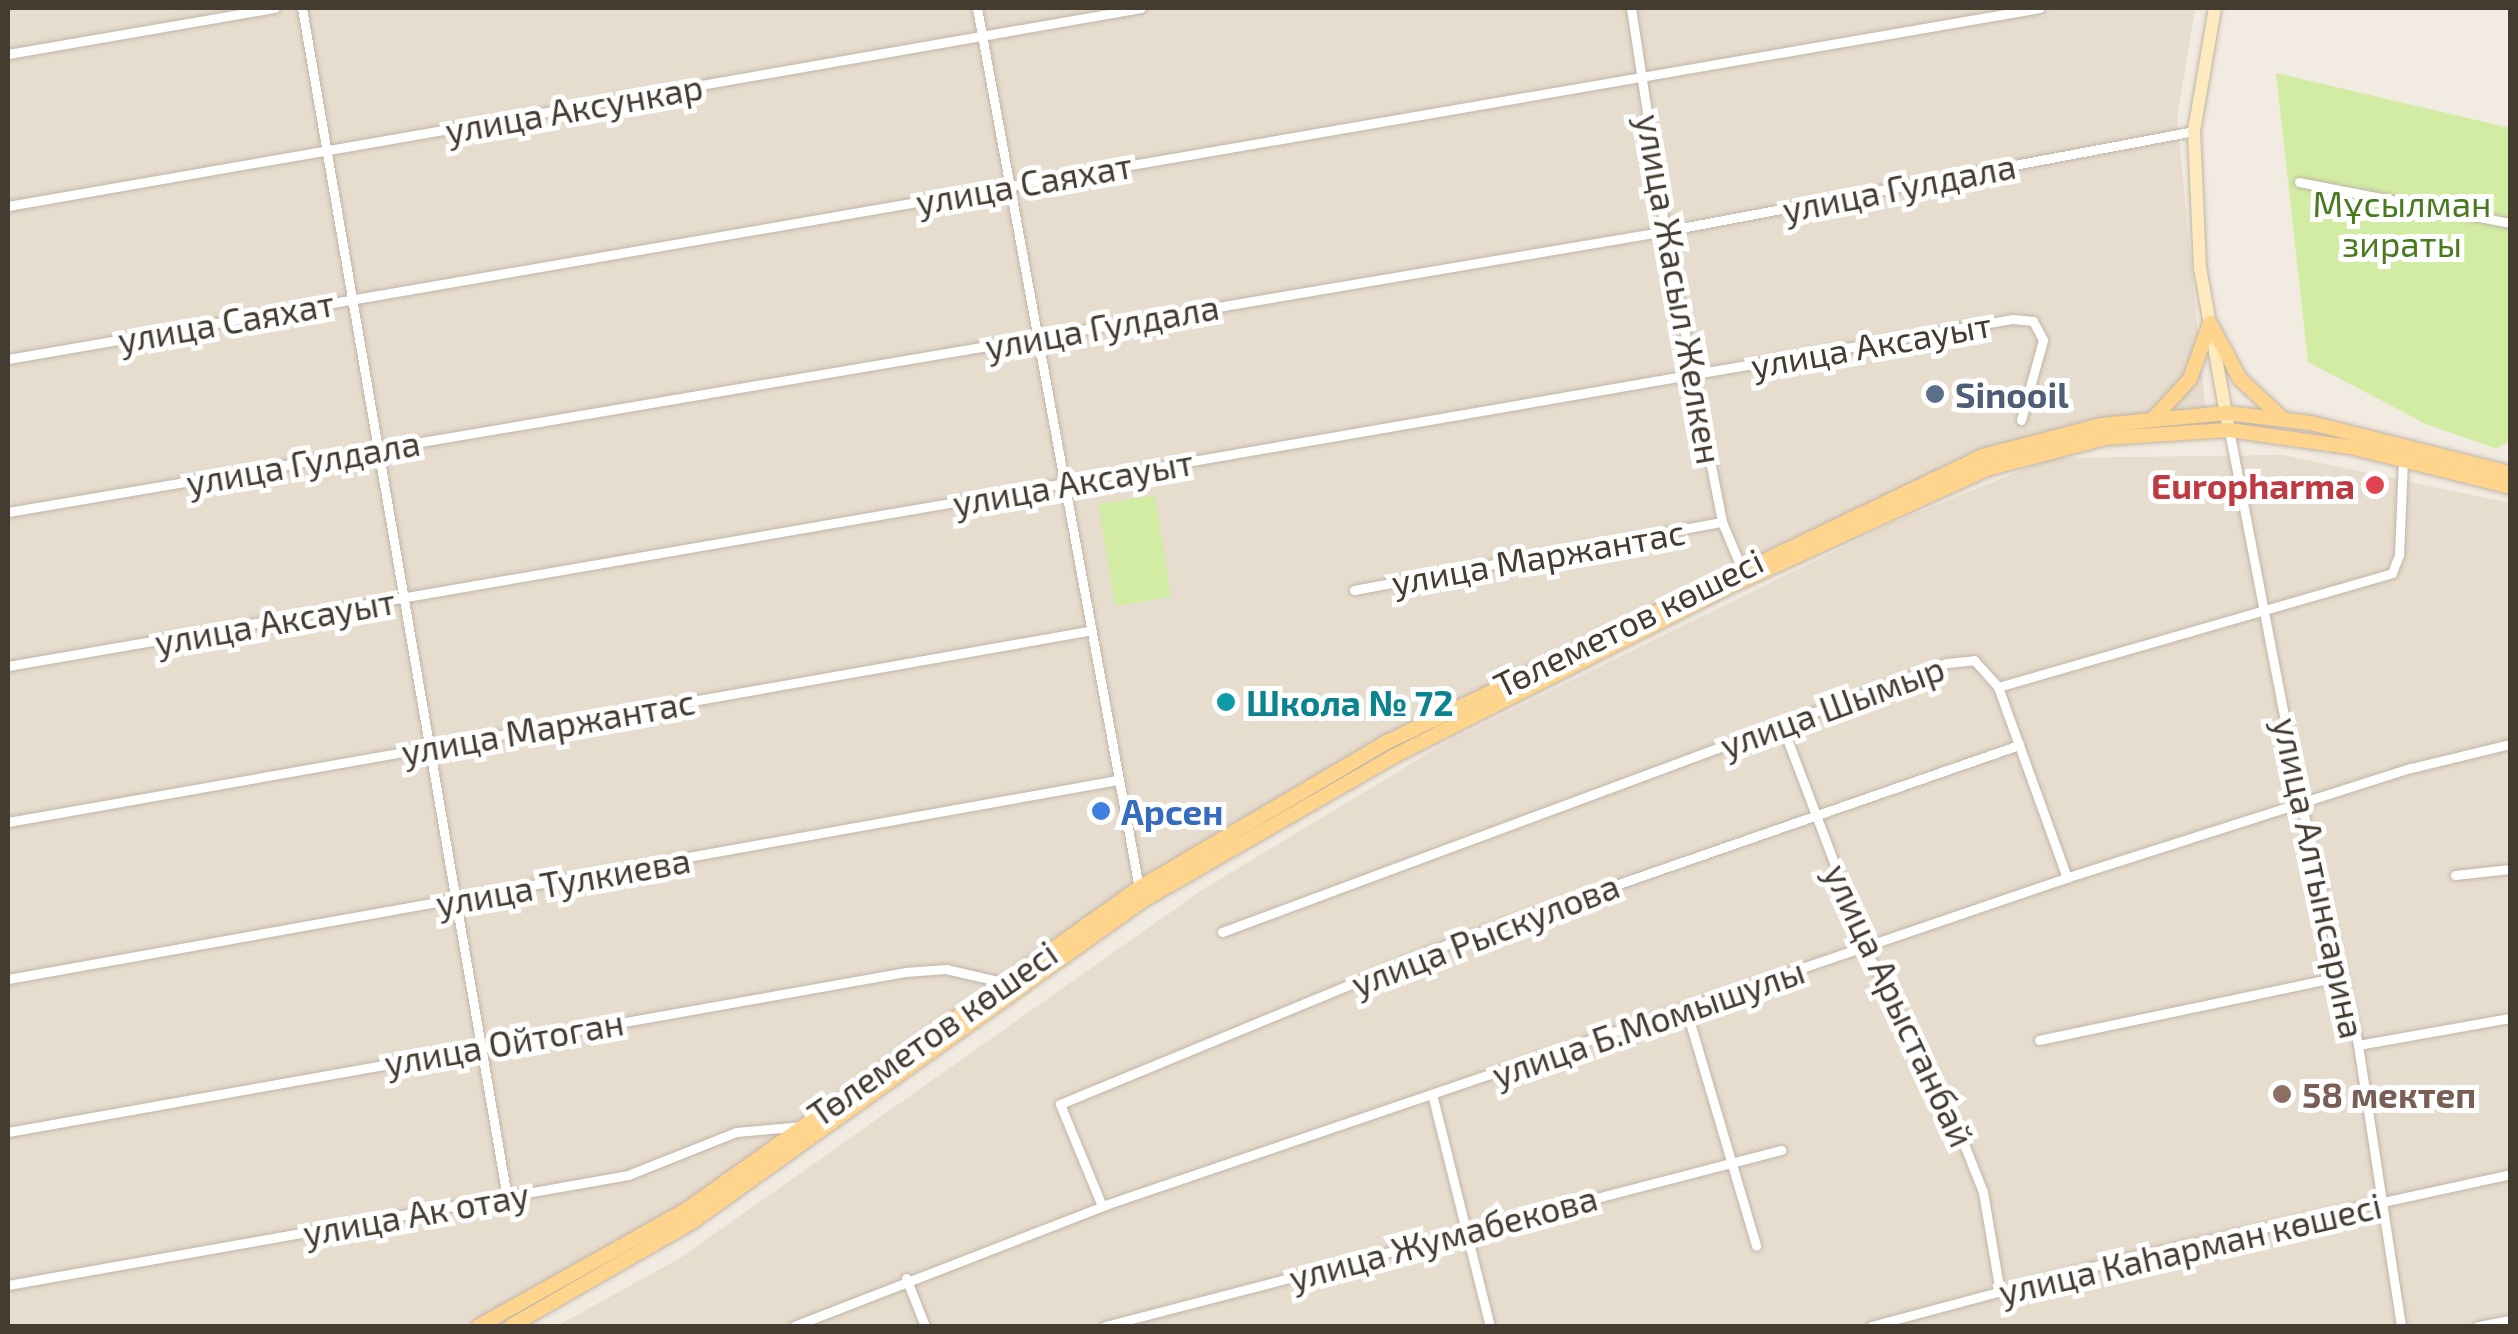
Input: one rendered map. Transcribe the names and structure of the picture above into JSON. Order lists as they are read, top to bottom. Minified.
{"streets":{"main road":["Төлеметов көшесі"],"street":["улица Аксункар","улица Саяхат","улица Гулдала","улица Жасыл Желкен","улица Аксауыт","улица Маржантас","улица Шымыр","улица Алтынсарина","улица Тулкиева","улица Рыскулова","улица Арыстанбай","улица Б.Момышулы","улица Ойтоган","улица Ак отау","улица Жумабекова","улица Каһарман көшесі"]},"crossings":[["улица Саяхат","улица Жасыл Желкен"],["улица Гулдала","улица Жасыл Желкен"],["улица Жасыл Желкен","улица Аксауыт"],["улица Жасыл Желкен","улица Маржантас"],["улица Жасыл Желкен","Төлеметов көшесі"],["Төлеметов көшесі","улица Шымыр"],["Төлеметов көшесі","улица Алтынсарина"],["Төлеметов көшесі","улица Ойтоган"],["Төлеметов көшесі","улица Ак отау"],["улица Шымыр","улица Алтынсарина"],["улица Шымыр","улица Арыстанбай"],["улица Алтынсарина","улица Б.Момышулы"],["улица Алтынсарина","улица Каһарман көшесі"],["улица Рыскулова","улица Арыстанбай"],["улица Рыскулова","улица Б.Момышулы"],["улица Арыстанбай","улица Б.Момышулы"],["улица Арыстанбай","улица Каһарман көшесі"]],"parks":["Мұсылман зираты"],"places":["Sinooil","Europharma","Школа № 72","Арсен","58 мектеп"]}
